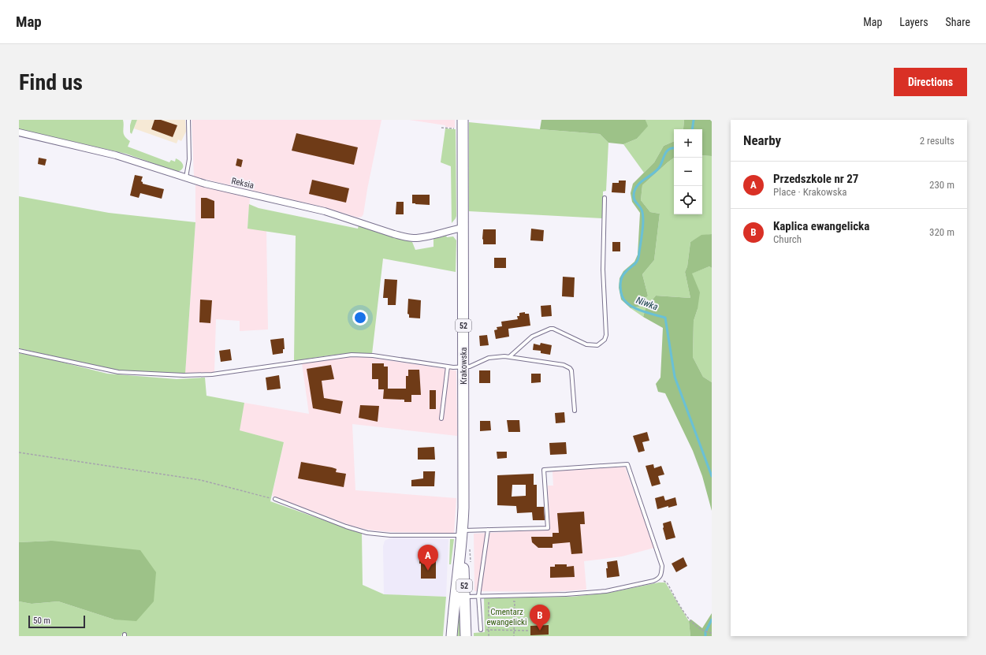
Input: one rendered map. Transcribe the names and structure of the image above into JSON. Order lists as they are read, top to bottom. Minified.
{"streets":{"main road":["52","Krakowska"],"street":["Reksia"]},"crossings":[["Reksia","Krakowska"]],"water":["Niwka"],"parks":["Cmentarz ewangelicki"],"scale_bar":"50 m","page":{"header":"Map","nav":["Map","Layers","Share"],"buttons":"Directions","title":"Find us","heading":["Nearby","2 results"],"map_buttons":["+","−"],"list":[{"mark":"A","name":"Przedszkole nr 27","note":"Place · Krakowska","value":"230 m"},{"mark":"B","name":"Kaplica ewangelicka","note":"Church","value":"320 m"}],"pins":["A","B"],"scale":"50 m"}}
